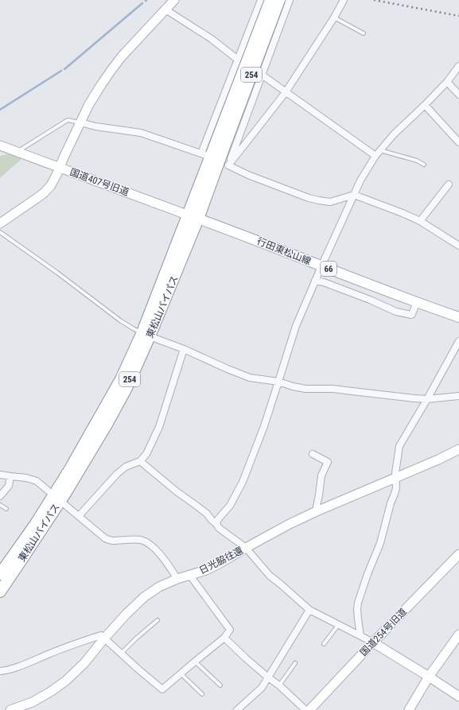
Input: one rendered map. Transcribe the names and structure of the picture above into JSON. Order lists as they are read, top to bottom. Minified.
{"streets":{"highway":["254","東松山バイパス"],"main road":["行田東松山線","66"],"street":["国道407号旧道","日光脇往還","国道254号旧道"]},"crossings":[["国道407号旧道","行田東松山線"],["国道407号旧道","東松山バイパス"],["行田東松山線","東松山バイパス"]]}
